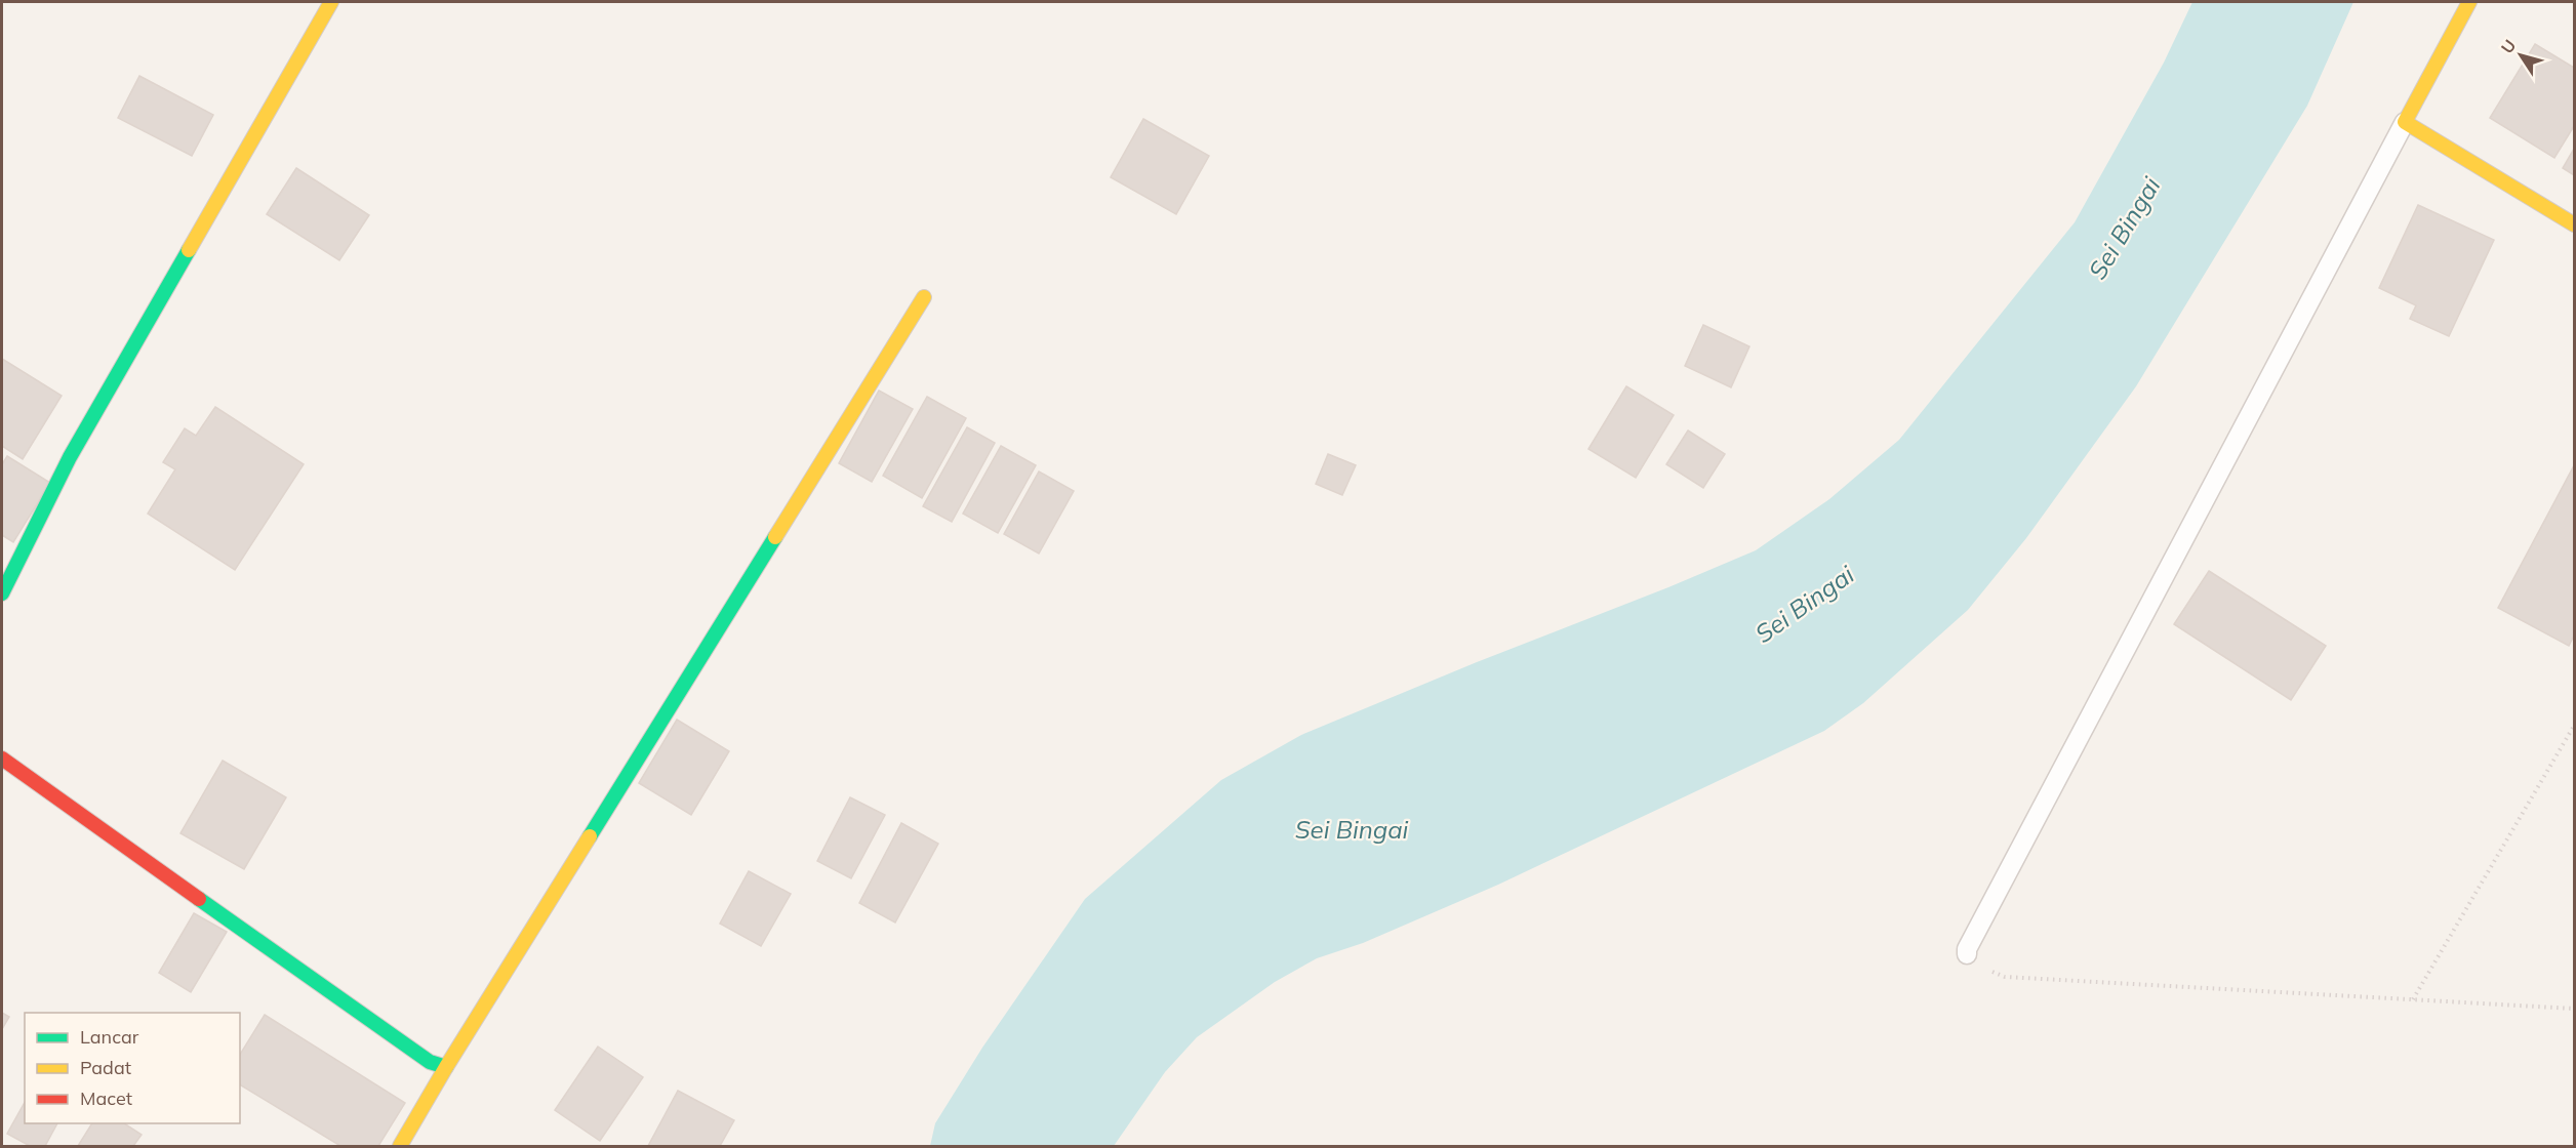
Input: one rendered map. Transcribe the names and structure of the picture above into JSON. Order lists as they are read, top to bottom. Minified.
{"water":["Sei Bingai"],"legend":["Lancar","Padat","Macet"],"north":"top left"}
